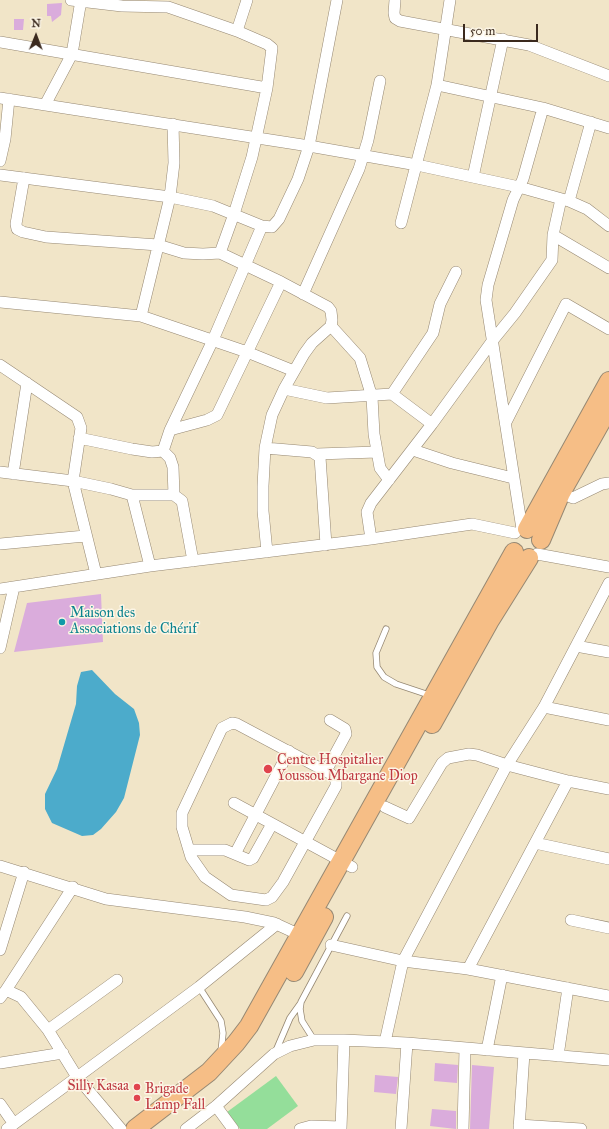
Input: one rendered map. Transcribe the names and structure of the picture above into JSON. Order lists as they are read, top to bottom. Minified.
{"places":["Maison des Associations de Chérif","Centre Hospitalier Youssou Mbargane Diop","Silly Kasaa","Brigade Lamp Fall"],"scale_bar":"50 m","north":"top"}
